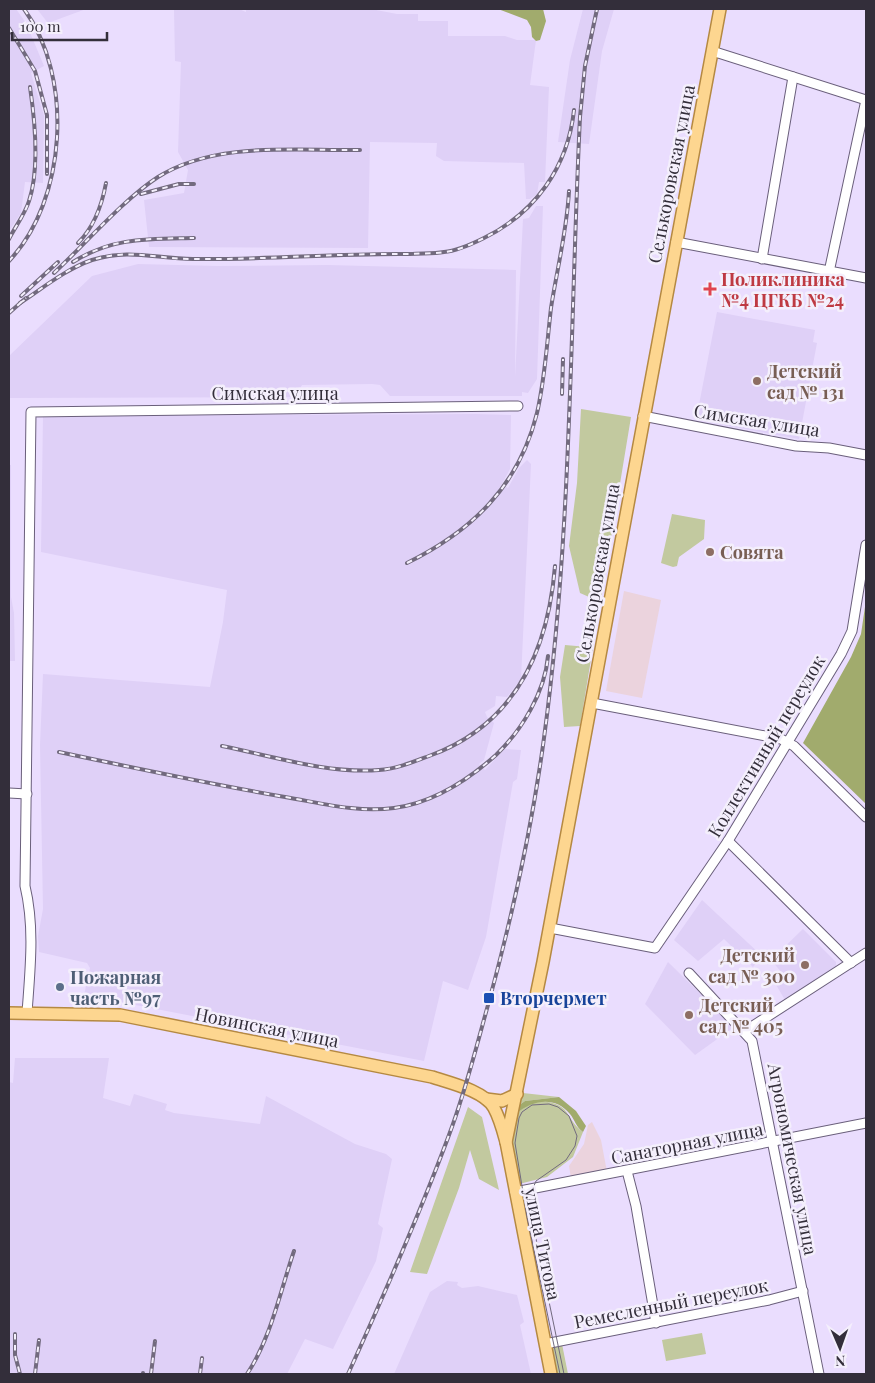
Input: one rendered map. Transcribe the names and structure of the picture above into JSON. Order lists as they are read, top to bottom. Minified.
{"streets":{"main road":["Селькоровская улица","Новинская улица","улица Титова"],"street":["Симская улица","Коллективный переулок","Санаторная улица","Агрономическая улица","Ремесленный переулок"]},"crossings":[["Селькоровская улица","Симская улица"],["Селькоровская улица","Коллективный переулок"],["Селькоровская улица","улица Титова"],["Новинская улица","улица Титова"],["Санаторная улица","Агрономическая улица"],["Санаторная улица","улица Титова"],["Агрономическая улица","Ремесленный переулок"],["улица Титова","Ремесленный переулок"]],"places":{"health":["Поликлиника №4 ЦГКБ №24"],"other":["Детский сад № 131","Совята","Детский сад № 300","Пожарная часть №97","Детский сад № 405"],"transit":["Вторчермет"]},"scale_bar":"100 m","north":"bottom"}
